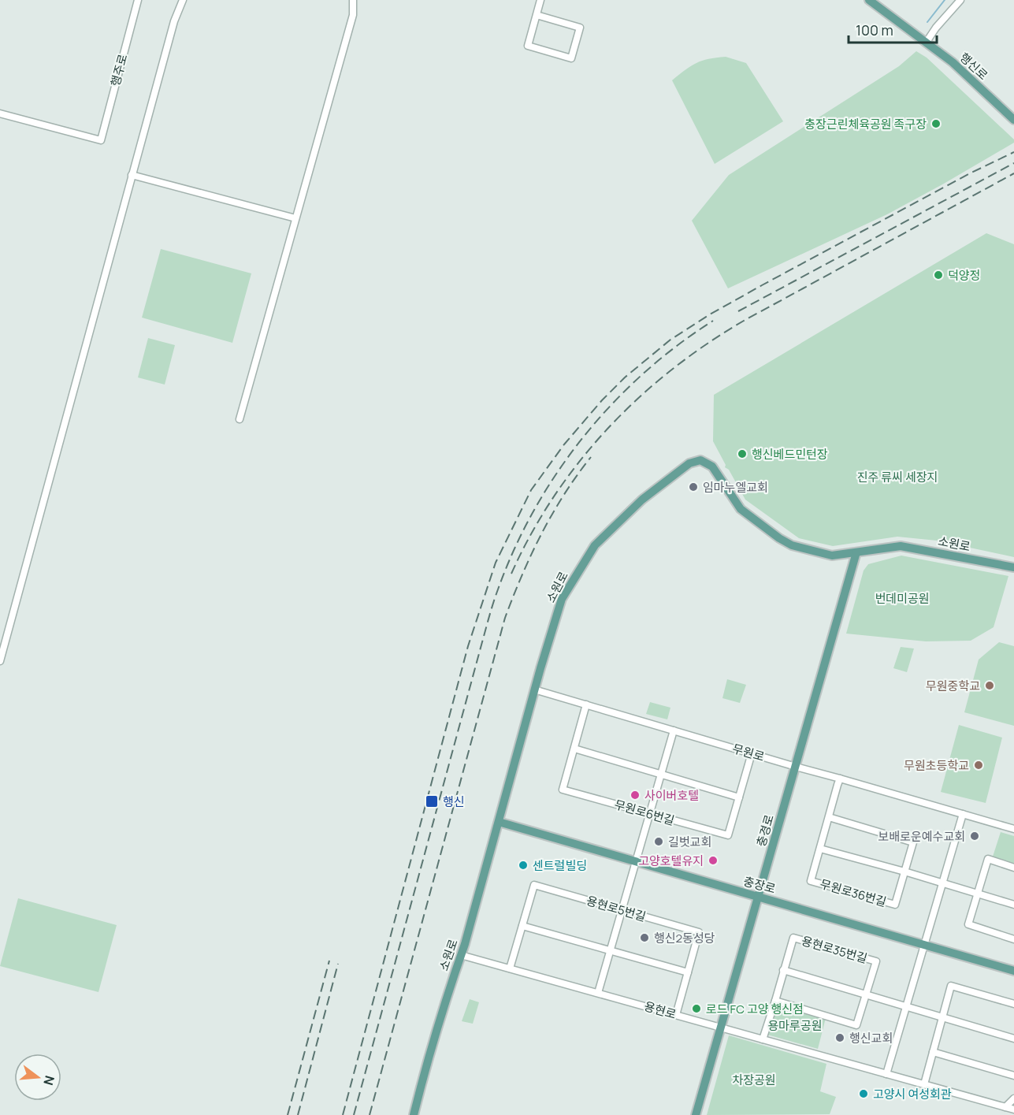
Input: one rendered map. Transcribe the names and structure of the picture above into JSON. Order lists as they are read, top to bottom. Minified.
{"streets":{"main road":["행신로","소원로","충경로","충장로"],"street":["행주로","무원로","무원로6번길","무원로36번길","용현로5번길","용현로35번길","용현로"]},"crossings":[["소원로","무원로"],["소원로","충경로"],["소원로","충장로"],["소원로","용현로"],["무원로","무원로6번길"],["무원로","충경로"],["무원로","무원로36번길"],["충경로","충장로"],["충경로","용현로"],["용현로5번길","용현로"],["용현로35번길","용현로"]],"parks":["진주 류씨 세장지","번데미공원","용마루공원","차장공원"],"places":{"other":["충장근린체육공원 족구장","덕양정","행신베드민턴장","임마누엘교회","무원중학교","무원초등학교","사이버호텔","보배로운예수교회","길벗교회","고양호텔유지","센트럴빌딩","행신2동성당","로드 FC 고양 행신점","행신교회","고양시 여성회관"],"transit":["행신"]},"scale_bar":"100 m","north":"right"}
